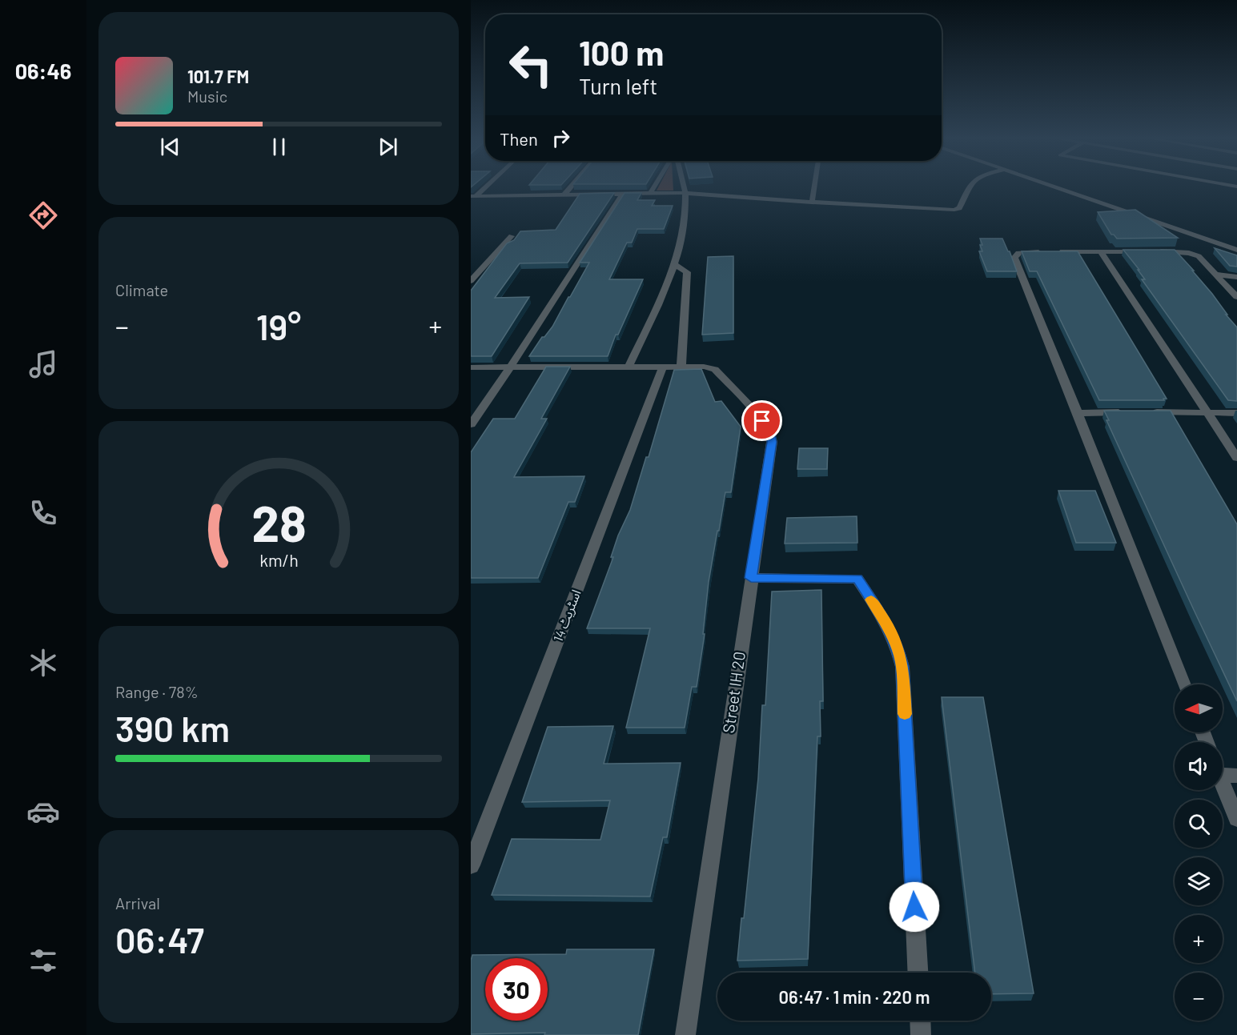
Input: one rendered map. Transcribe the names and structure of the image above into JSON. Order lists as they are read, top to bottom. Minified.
{"streets":{"street":["اسٹریٹ 14","Street IH 20"]},"north":"left","page":{"tabs":"06:46","turn":["100 m","Turn left"],"song":["101.7 FM","Music"],"then":"Then","tile":["Climate",["Range · 78%","390 km"],["Arrival","06:47"]],"heat":["−","19°","+"],"map_buttons":["+","−"],"limit":"30","trip":"06:47 · 1 min · 220 m","gauge":["28","km/h"]}}
